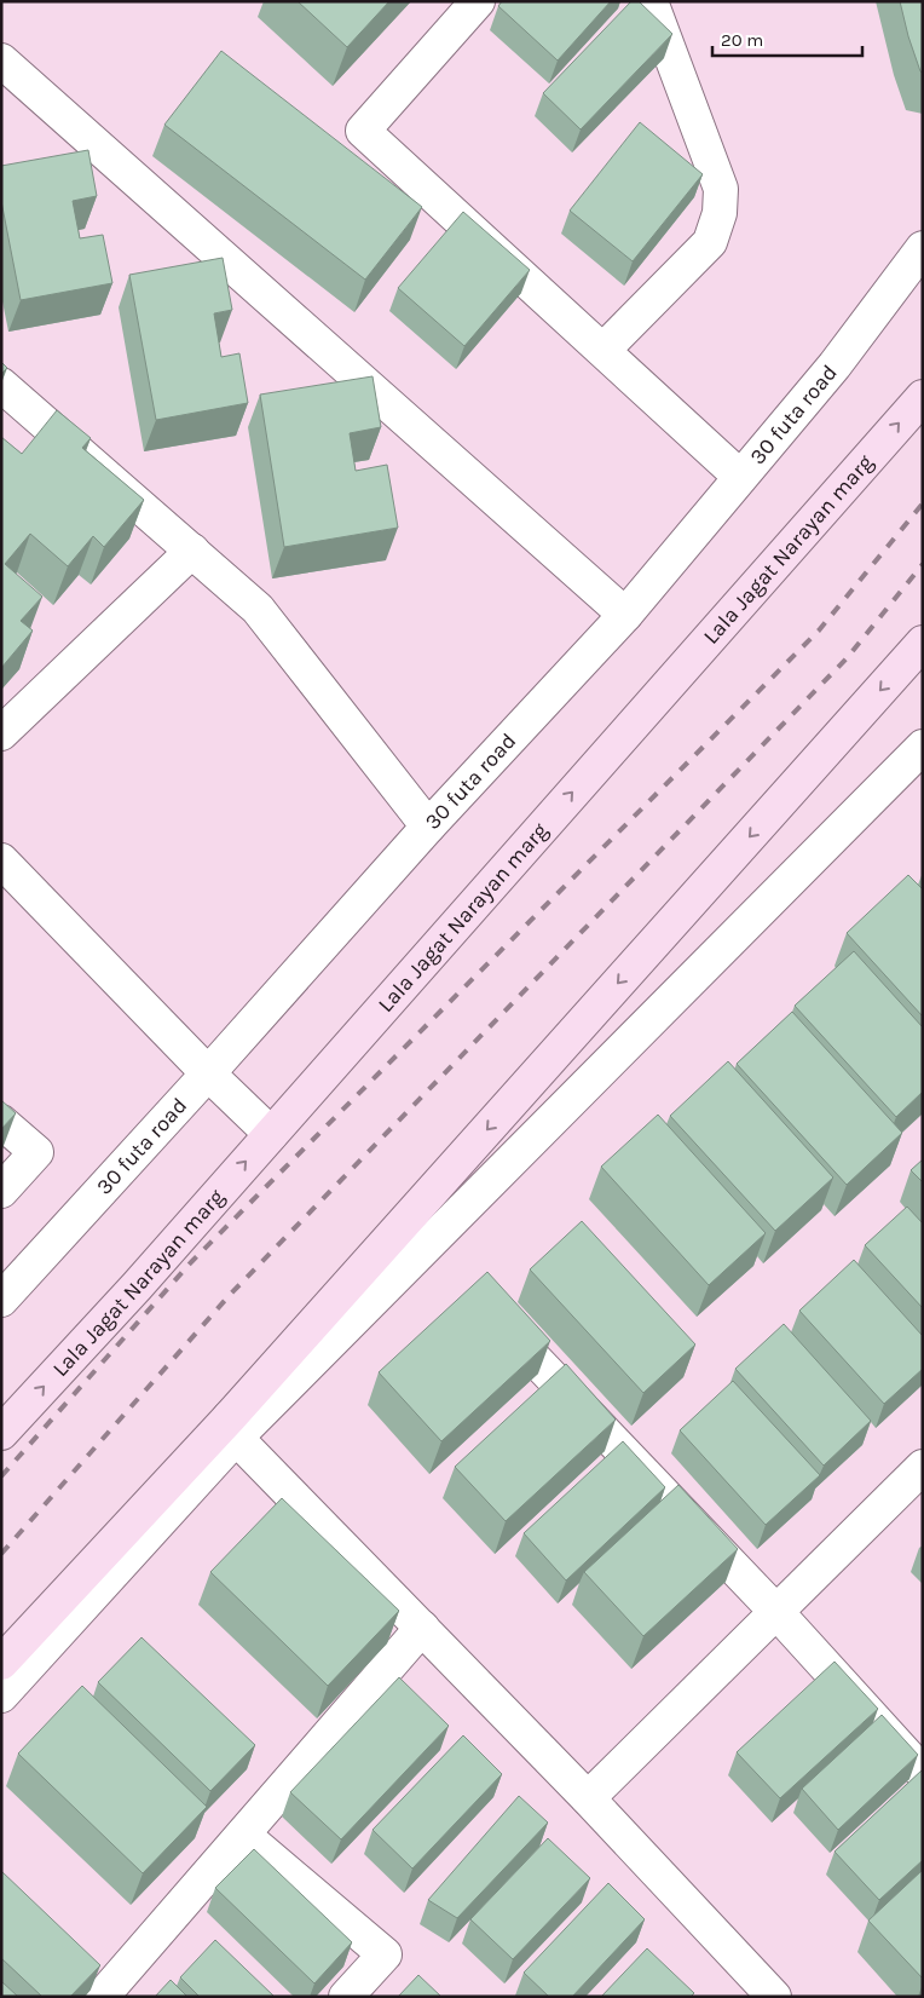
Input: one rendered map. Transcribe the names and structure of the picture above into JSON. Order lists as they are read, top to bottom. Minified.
{"streets":{"main road":["Lala Jagat Narayan marg"],"street":["30 futa road"]},"scale_bar":"20 m"}
